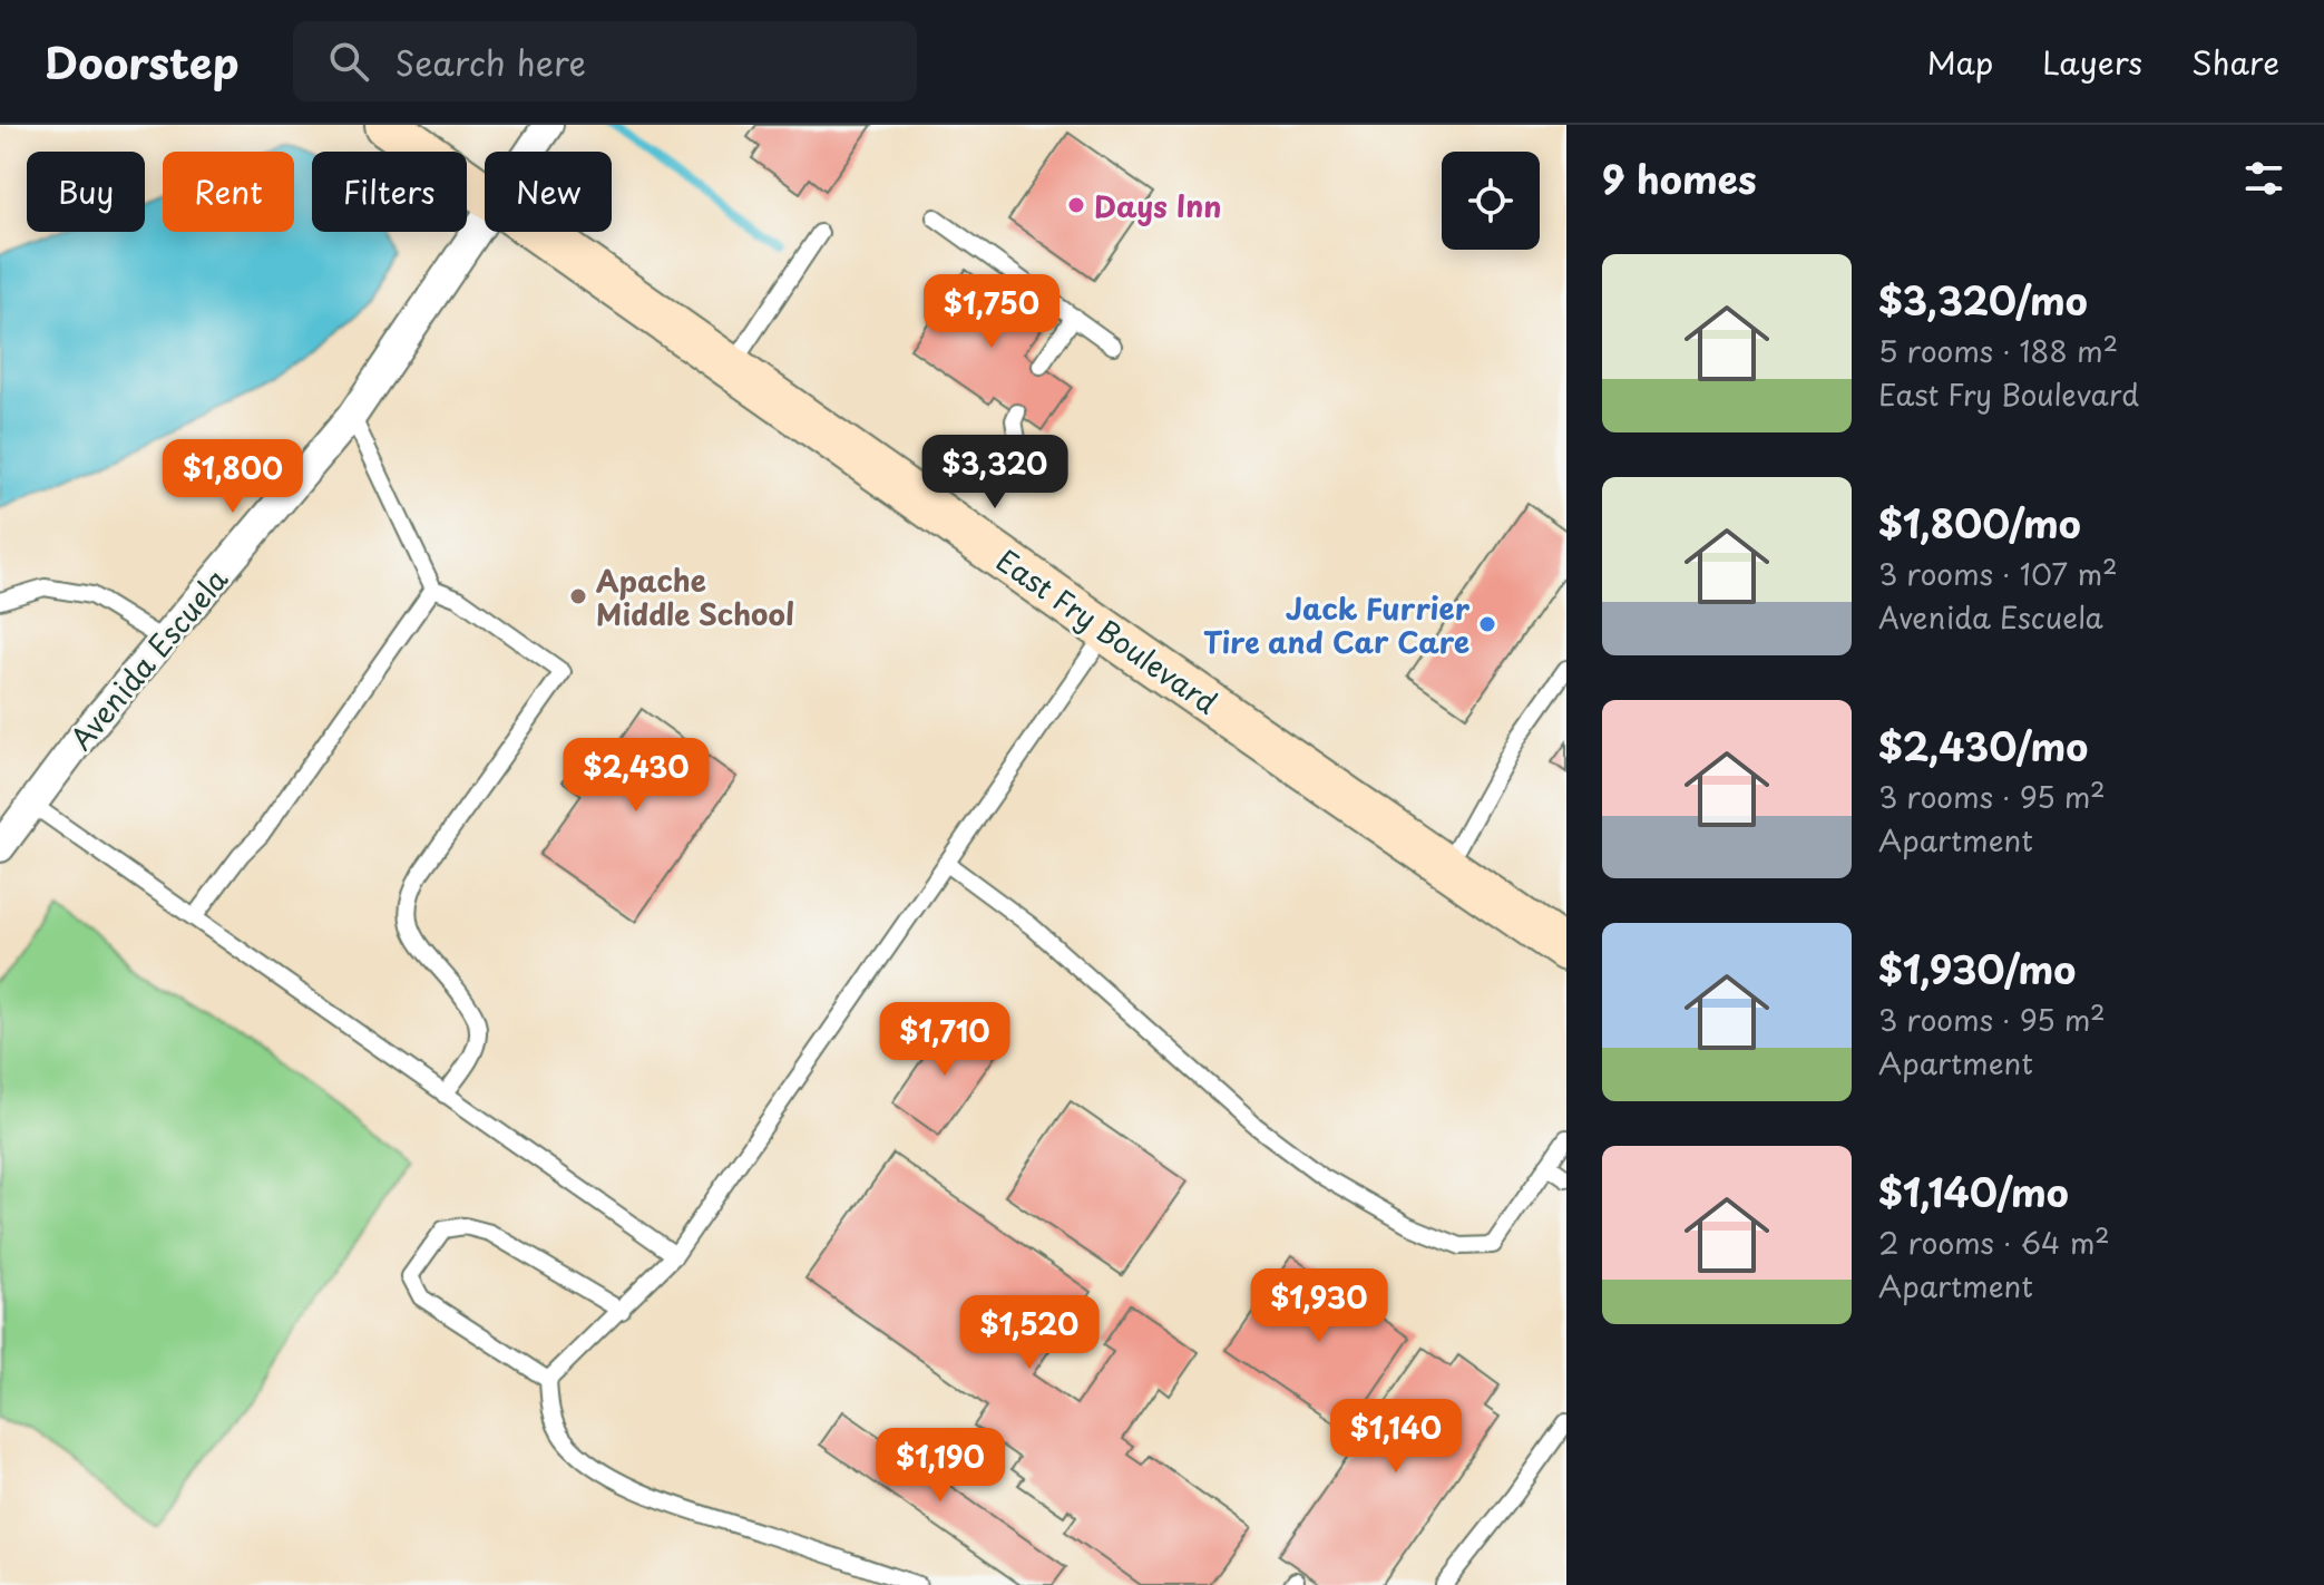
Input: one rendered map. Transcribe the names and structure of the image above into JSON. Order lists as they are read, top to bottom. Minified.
{"streets":{"main road":["East Fry Boulevard"],"street":["Avenida Escuela"]},"places":["Days Inn","Apache Middle School","Jack Furrier Tire and Car Care"],"page":{"header":"Doorstep","search":"Search here","nav":["Map","Layers","Share"],"heading":"9 homes","chip":["Buy","Rent","Filters","New"],"list":[{"name":"$3,320/mo","note":"5 rooms · 188 m² · East Fry Boulevard"},{"name":"$1,800/mo","note":"3 rooms · 107 m² · Avenida Escuela"},{"name":"$2,430/mo","note":"3 rooms · 95 m² · Apartment"},{"name":"$1,930/mo","note":"3 rooms · 95 m² · Apartment"},{"name":"$1,140/mo","note":"2 rooms · 64 m² · Apartment"}],"price":["$1,750","$3,320","$1,800","$2,430","$1,710","$1,930","$1,520","$1,140","$1,190"]}}
